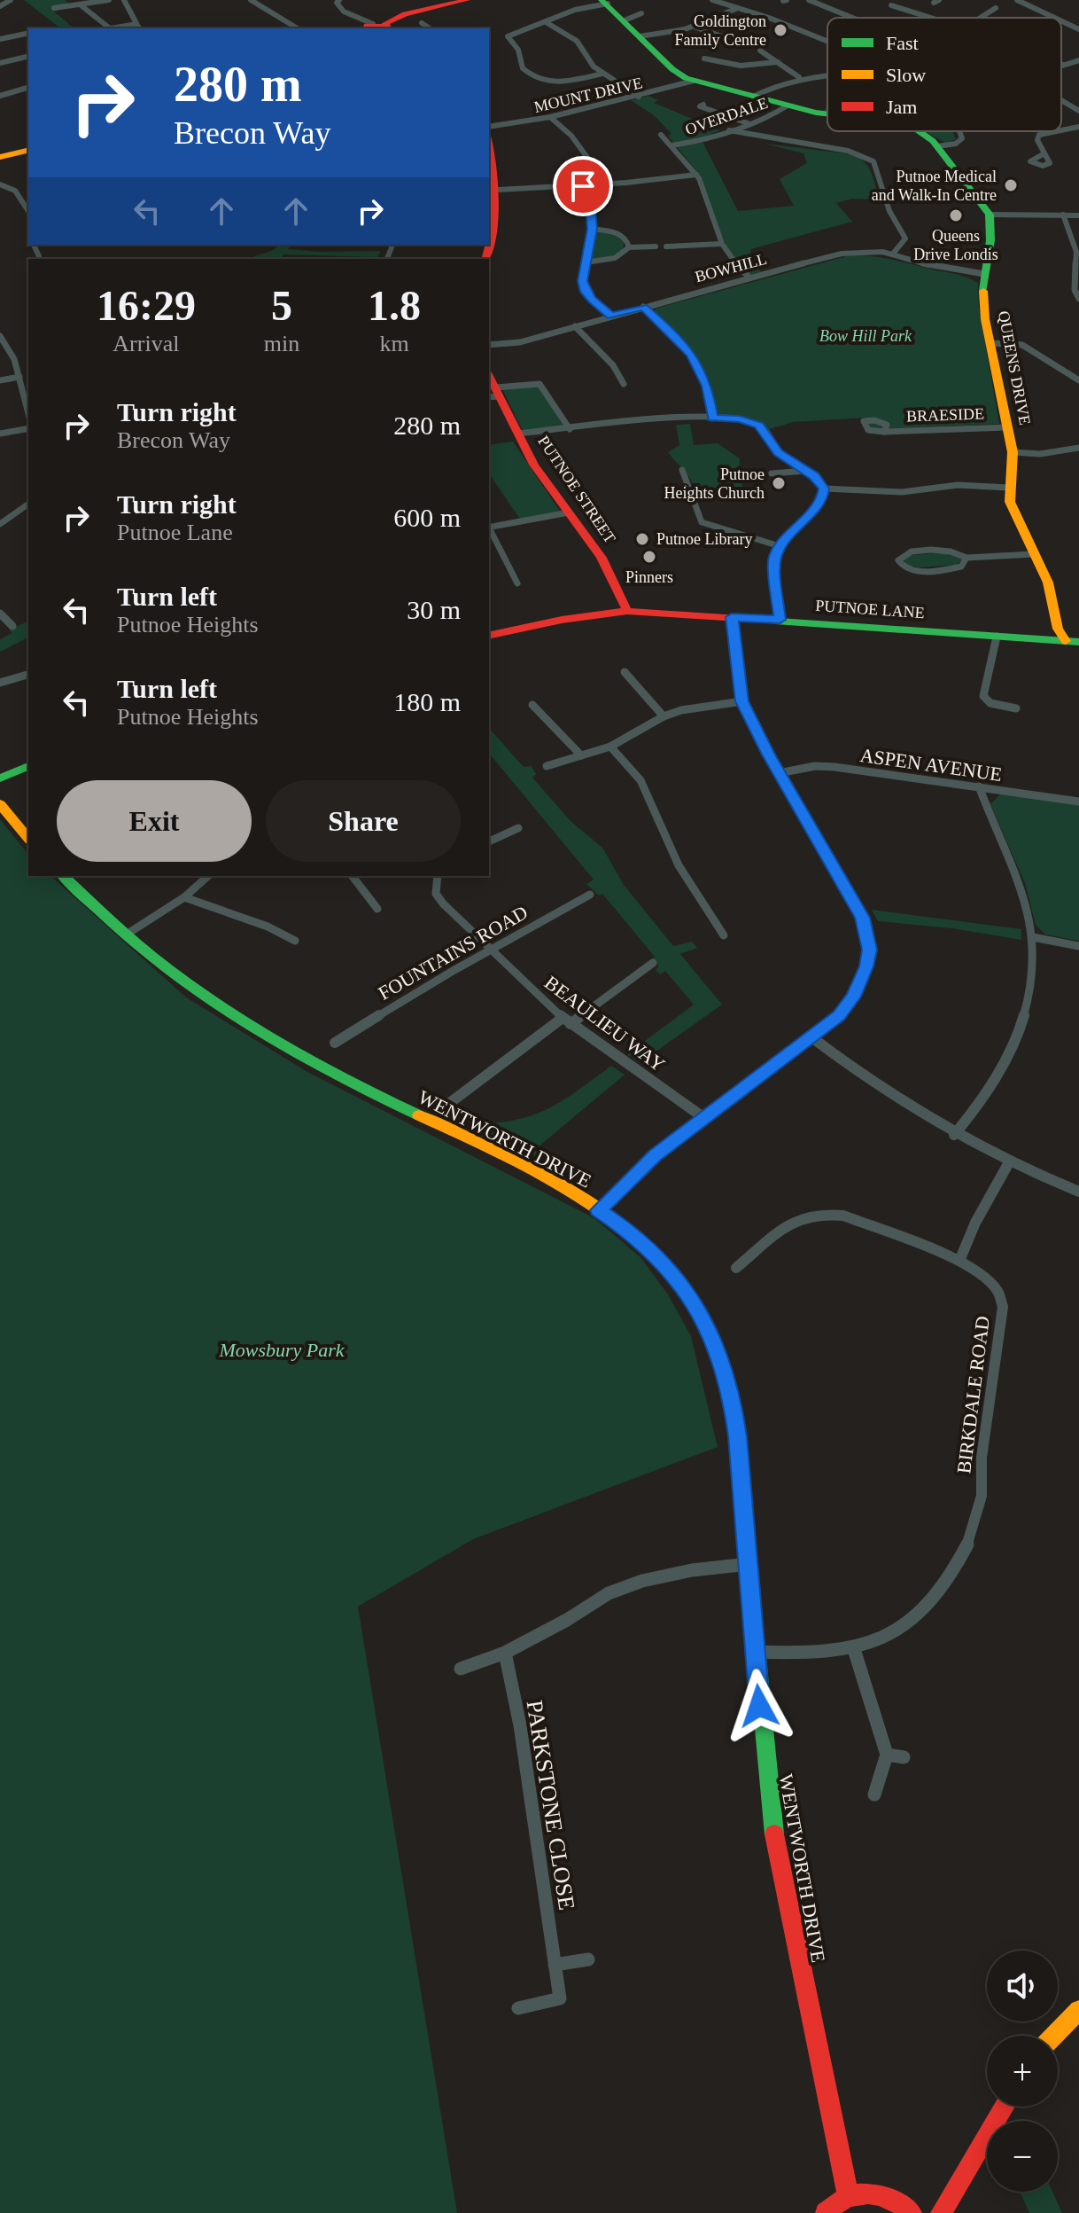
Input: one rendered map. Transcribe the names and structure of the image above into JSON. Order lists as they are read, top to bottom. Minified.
{"streets":{"street":["MOUNT DRIVE","OVERDALE","BOWHILL","QUEENS DRIVE","BRAESIDE","PUTNOE STREET","PUTNOE LANE","ASPEN AVENUE","FOUNTAINS ROAD","BEAULIEU WAY","WENTWORTH DRIVE","BIRKDALE ROAD","PARKSTONE CLOSE"]},"crossings":[["BOWHILL","QUEENS DRIVE"],["QUEENS DRIVE","BRAESIDE"],["QUEENS DRIVE","PUTNOE LANE"],["PUTNOE STREET","PUTNOE LANE"],["FOUNTAINS ROAD","BEAULIEU WAY"],["WENTWORTH DRIVE","BIRKDALE ROAD"]],"parks":["Bow Hill Park","Mowsbury Park"],"places":["Goldington Family Centre","Putnoe Medical and Walk-In Centre","Queens Drive Londis","Putnoe Heights Church","Putnoe Library","Pinners"],"legend":["Fast","Slow","Jam"],"page":{"turn":["280 m","Brecon Way"],"eta":["16:29","Arrival","5","min","1.8","km"],"list":[{"name":"Turn right","note":"Brecon Way","value":"280 m"},{"name":"Turn right","note":"Putnoe Lane","value":"600 m"},{"name":"Turn left","note":"Putnoe Heights","value":"30 m"},{"name":"Turn left","note":"Putnoe Heights","value":"180 m"}],"buttons":["Exit","Share"],"map_buttons":["+","−"]}}
